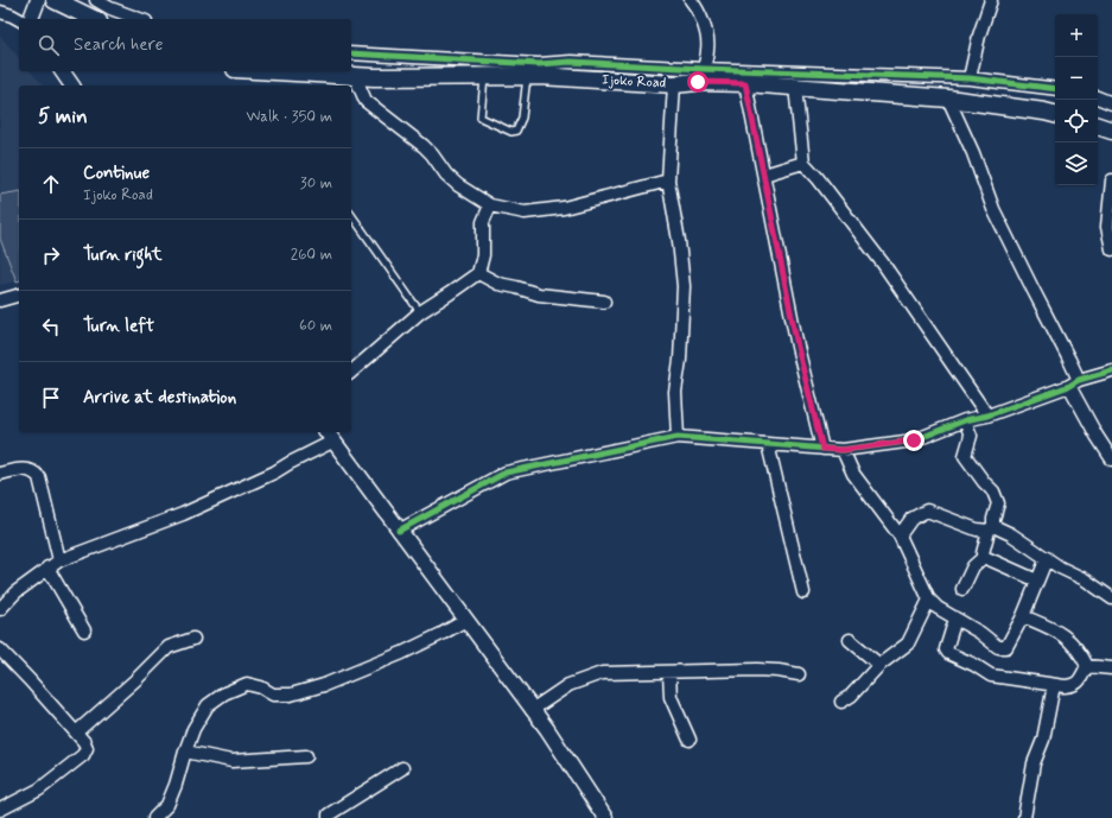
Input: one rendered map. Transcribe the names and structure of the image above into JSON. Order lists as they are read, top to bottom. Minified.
{"streets":{"main road":["Ijoko Road"]},"page":{"map_buttons":["+","−"],"search":"Search here","heading":["5 min","Walk · 350 m"],"list":[["Continue","Ijoko Road","30 m"],["Turn right","260 m"],["Turn left","60 m"],"Arrive at destination"]}}
